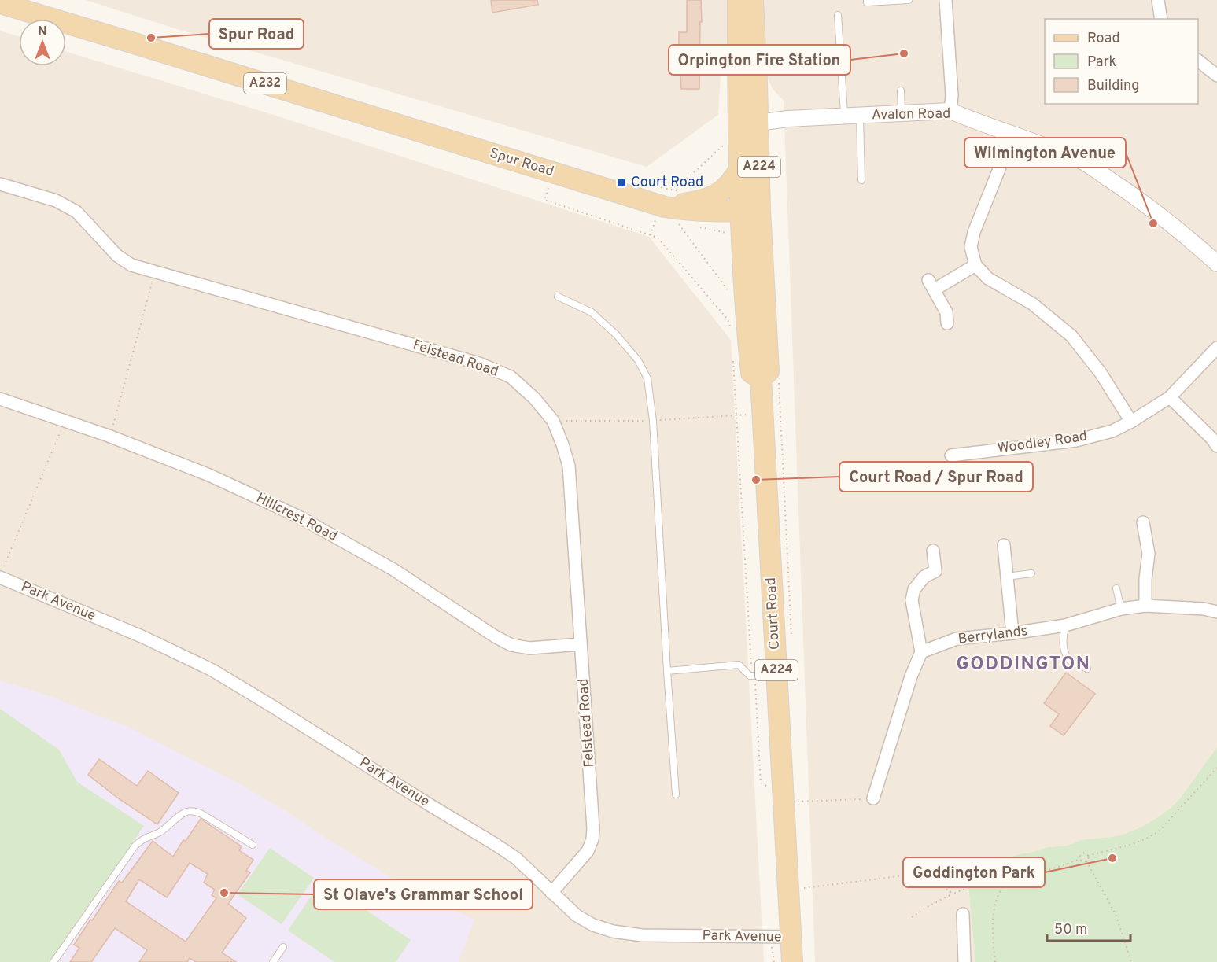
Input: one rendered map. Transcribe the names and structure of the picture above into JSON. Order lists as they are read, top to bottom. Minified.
{"streets":{"main road":["A232","Spur Road","A224","Court Road"],"street":["Avalon Road","Felstead Road","Woodley Road","Hillcrest Road","Park Avenue","Berrylands"]},"crossings":[["Avalon Road","Court Road"],["Spur Road","Court Road"],["Felstead Road","Hillcrest Road"],["Felstead Road","Park Avenue"],["Park Avenue","Court Road"]],"districts":["GODDINGTON"],"places":{"other":["Spur Road","Orpington Fire Station","Wilmington Avenue","Court Road / Spur Road","Goddington Park","St Olave's Grammar School"],"transit":["Court Road"]},"legend":["Road","Park","Building"],"scale_bar":"50 m","north":"top"}
